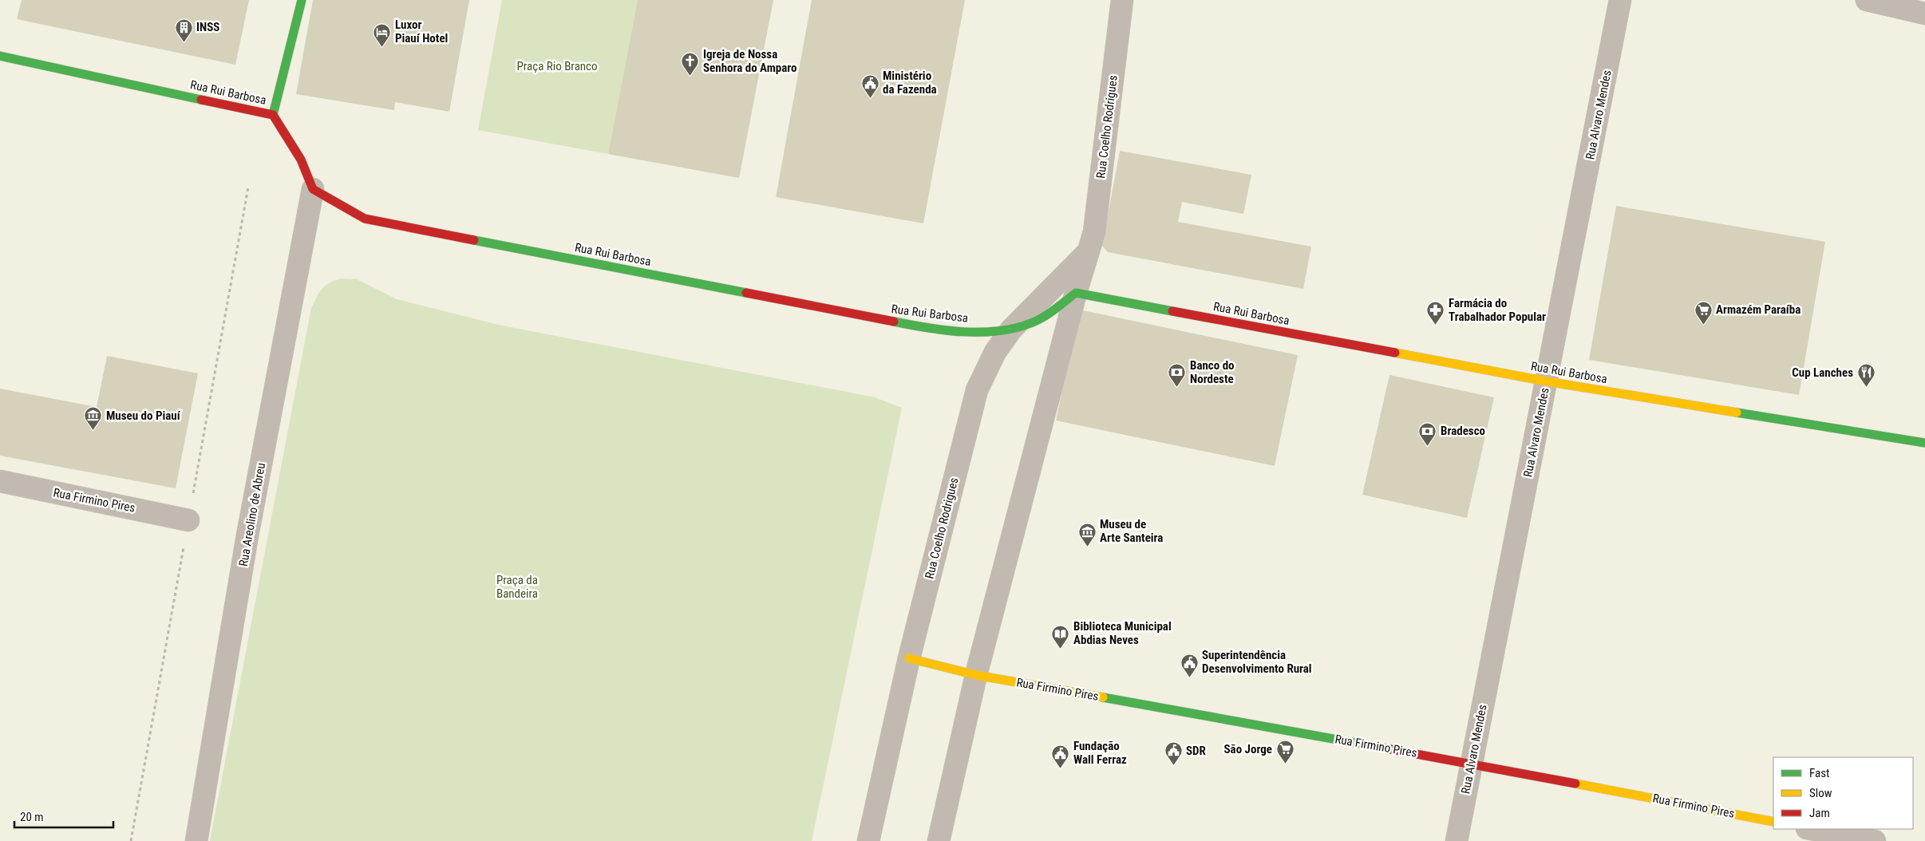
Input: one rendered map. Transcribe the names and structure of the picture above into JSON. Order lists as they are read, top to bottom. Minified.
{"streets":{"street":["Rua Rui Barbosa","Rua Alvaro Mendes","Rua Coelho Rodrigues","Rua Firmino Pires","Rua Areolino de Abreu"]},"crossings":[["Rua Rui Barbosa","Rua Alvaro Mendes"],["Rua Rui Barbosa","Rua Coelho Rodrigues"],["Rua Rui Barbosa","Rua Areolino de Abreu"],["Rua Alvaro Mendes","Rua Firmino Pires"],["Rua Coelho Rodrigues","Rua Firmino Pires"]],"parks":["Praça Rio Branco","Praça da Bandeira"],"places":{"building":["INSS"],"hotel":["Luxor Piauí Hotel"],"church":["Igreja de Nossa Senhora do Amparo"],"public building":["Ministério da Fazenda","Superintendência Desenvolvimento Rural","SDR","Fundação Wall Ferraz"],"supermarket":["Armazém Paraíba","São Jorge"],"pharmacy":["Farmácia do Trabalhador Popular"],"bank":["Banco do Nordeste","Bradesco"],"restaurant":["Cup Lanches"],"museum":["Museu do Piauí","Museu de Arte Santeira"],"library":["Biblioteca Municipal Abdias Neves"]},"legend":["Fast","Slow","Jam"],"scale_bar":"20 m"}
